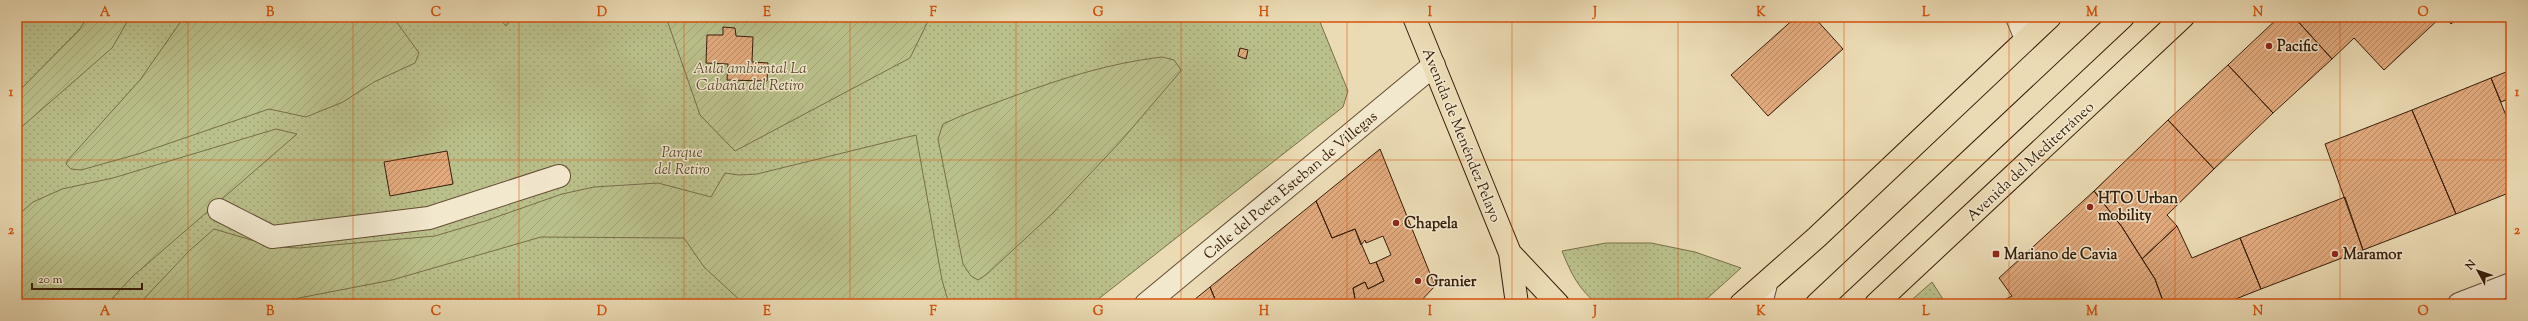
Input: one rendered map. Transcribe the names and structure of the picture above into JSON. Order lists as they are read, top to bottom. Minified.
{"streets":{"main road":["Avenida de Menéndez Pelayo","Avenida del Mediterráneo"],"street":["Calle del Poeta Esteban de Villegas"]},"crossings":[["Avenida de Menéndez Pelayo","Calle del Poeta Esteban de Villegas"]],"parks":["Aula ambiental La Cabaña del Retiro","Parque del Retiro"],"places":{"other":["Pacific","HTO Urban mobility","Chapela","Maramor","Granier"],"transit":["Mariano de Cavia"]},"scale_bar":"20 m","north":"top left","grid":{"columns":["A","B","C","D","E","F","G","H","I","J","K","L","M","N","O"],"rows":["1","2"]}}
